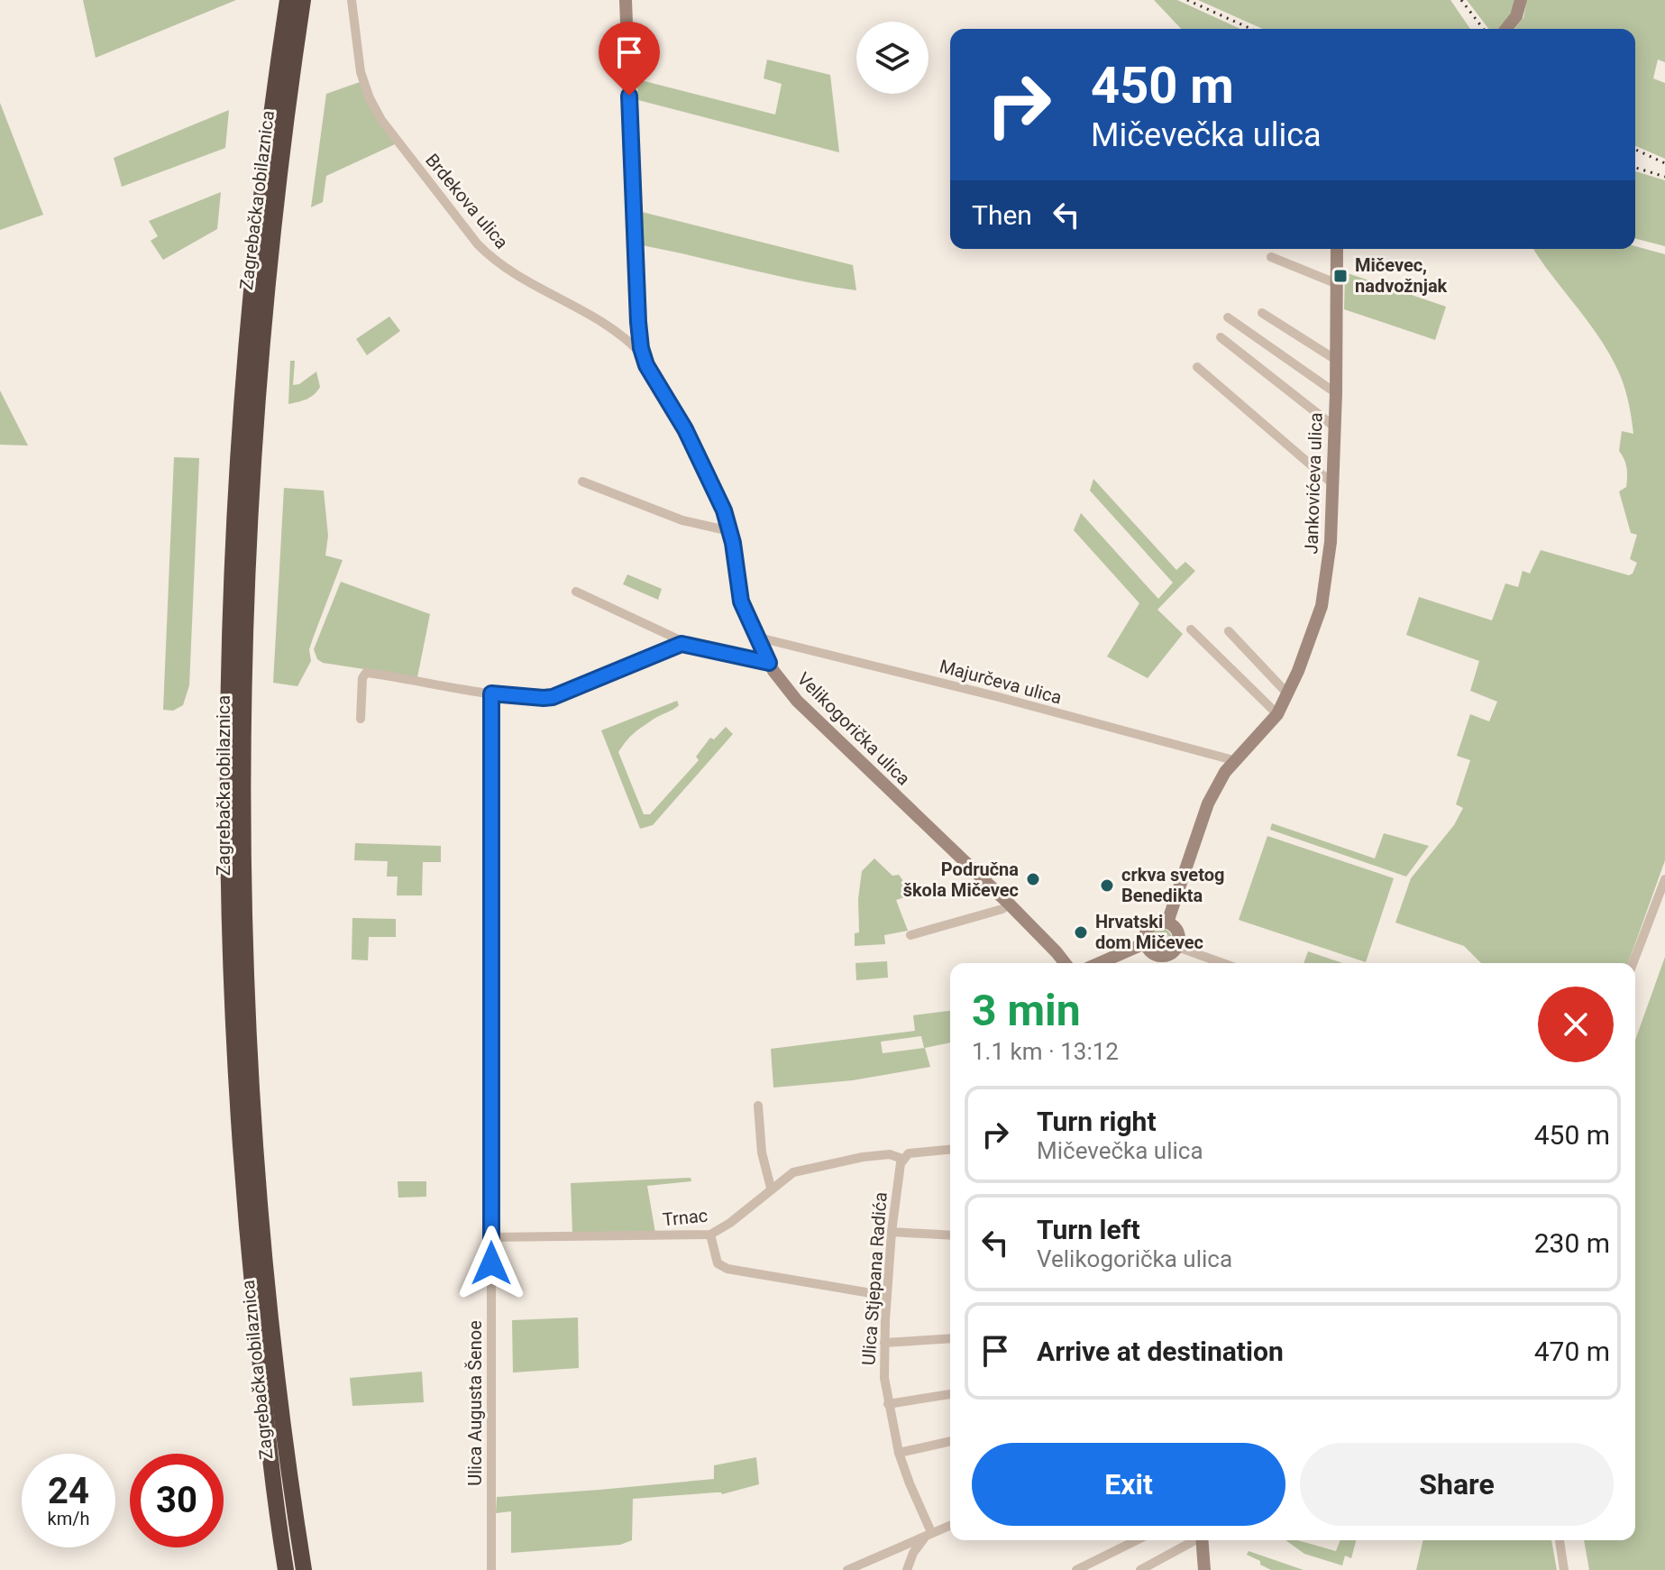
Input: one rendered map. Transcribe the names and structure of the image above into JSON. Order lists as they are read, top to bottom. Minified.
{"streets":{"highway":["Zagrebačka obilaznica"],"street":["Brdekova ulica","Jankovićeva ulica","Majurčeva ulica","Velikogorička ulica","Trnac","Ulica Stjepana Radića","Ulica Augusta Šenoe"]},"crossings":[["Brdekova ulica","Velikogorička ulica"],["Jankovićeva ulica","Majurčeva ulica"],["Majurčeva ulica","Velikogorička ulica"],["Trnac","Ulica Stjepana Radića"],["Trnac","Ulica Augusta Šenoe"]],"places":{"transit":["Mičevec, nadvožnjak"],"other":["Područna škola Mičevec","crkva svetog Benedikta","Hrvatski dom Mičevec"]},"page":{"turn":["450 m","Mičevečka ulica"],"then":"Then","heading":["3 min","1.1 km · 13:12"],"list":[{"name":"Turn right","note":"Mičevečka ulica","value":"450 m"},{"name":"Turn left","note":"Velikogorička ulica","value":"230 m"},{"name":"Arrive at destination","value":"470 m"}],"buttons":["Exit","Share"],"speed":"24 km/h","limit":"30"}}
